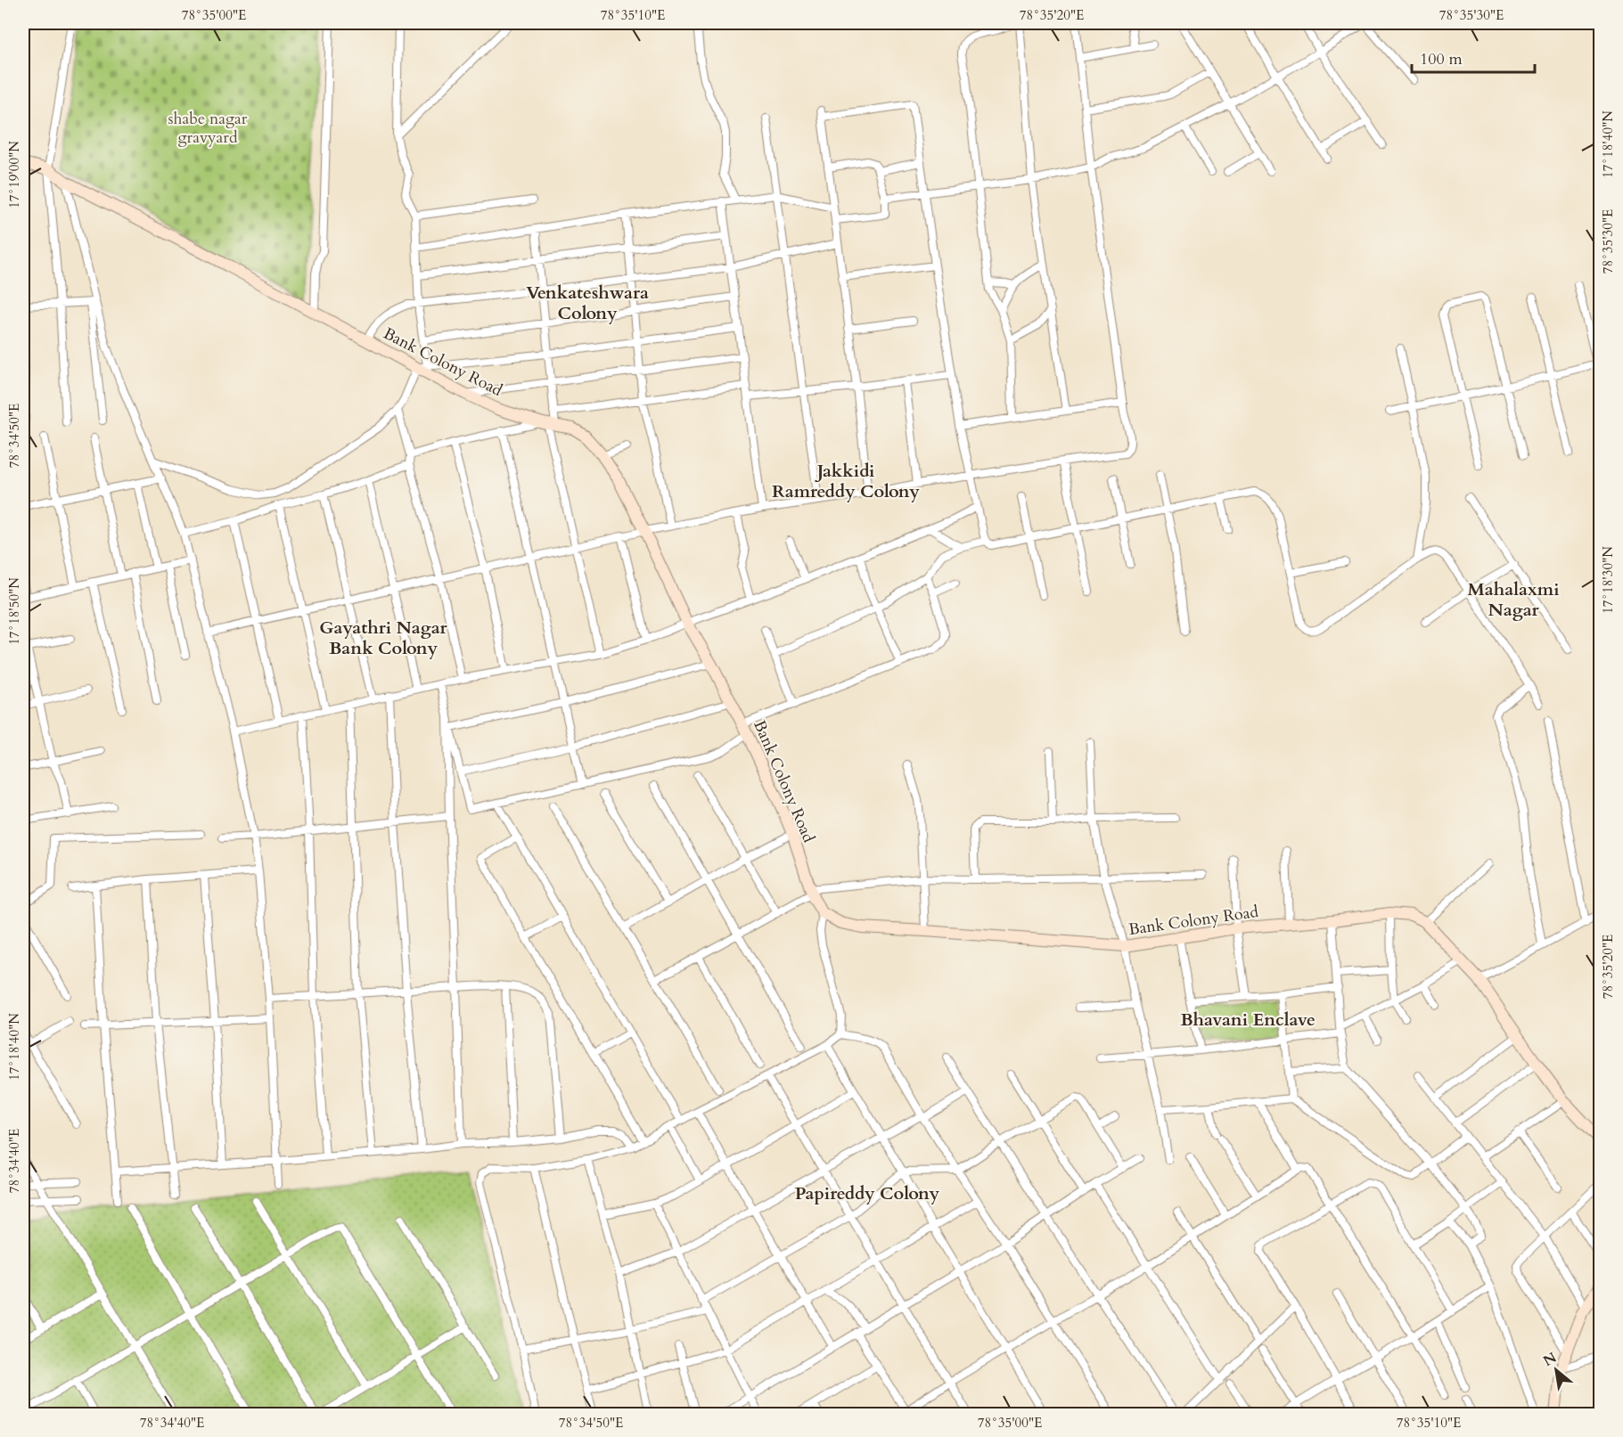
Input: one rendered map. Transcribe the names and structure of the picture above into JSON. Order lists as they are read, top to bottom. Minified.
{"streets":{"street":["Bank Colony Road"]},"districts":["Venkateshwara Colony","Jakkidi Ramreddy Colony","Mahalaxmi Nagar","Gayathri Nagar Bank Colony","Bhavani Enclave","Papireddy Colony"],"parks":["shabe nagar gravyard"],"scale_bar":"100 m","north":"top left","coordinates":["78°35'00\"E","78°35'10\"E","78°35'20\"E","78°35'30\"E","17°18'40\"N","17°19'00\"N","78°34'50\"E","17°18'30\"N","17°18'50\"N","78°34'40\"E"]}
